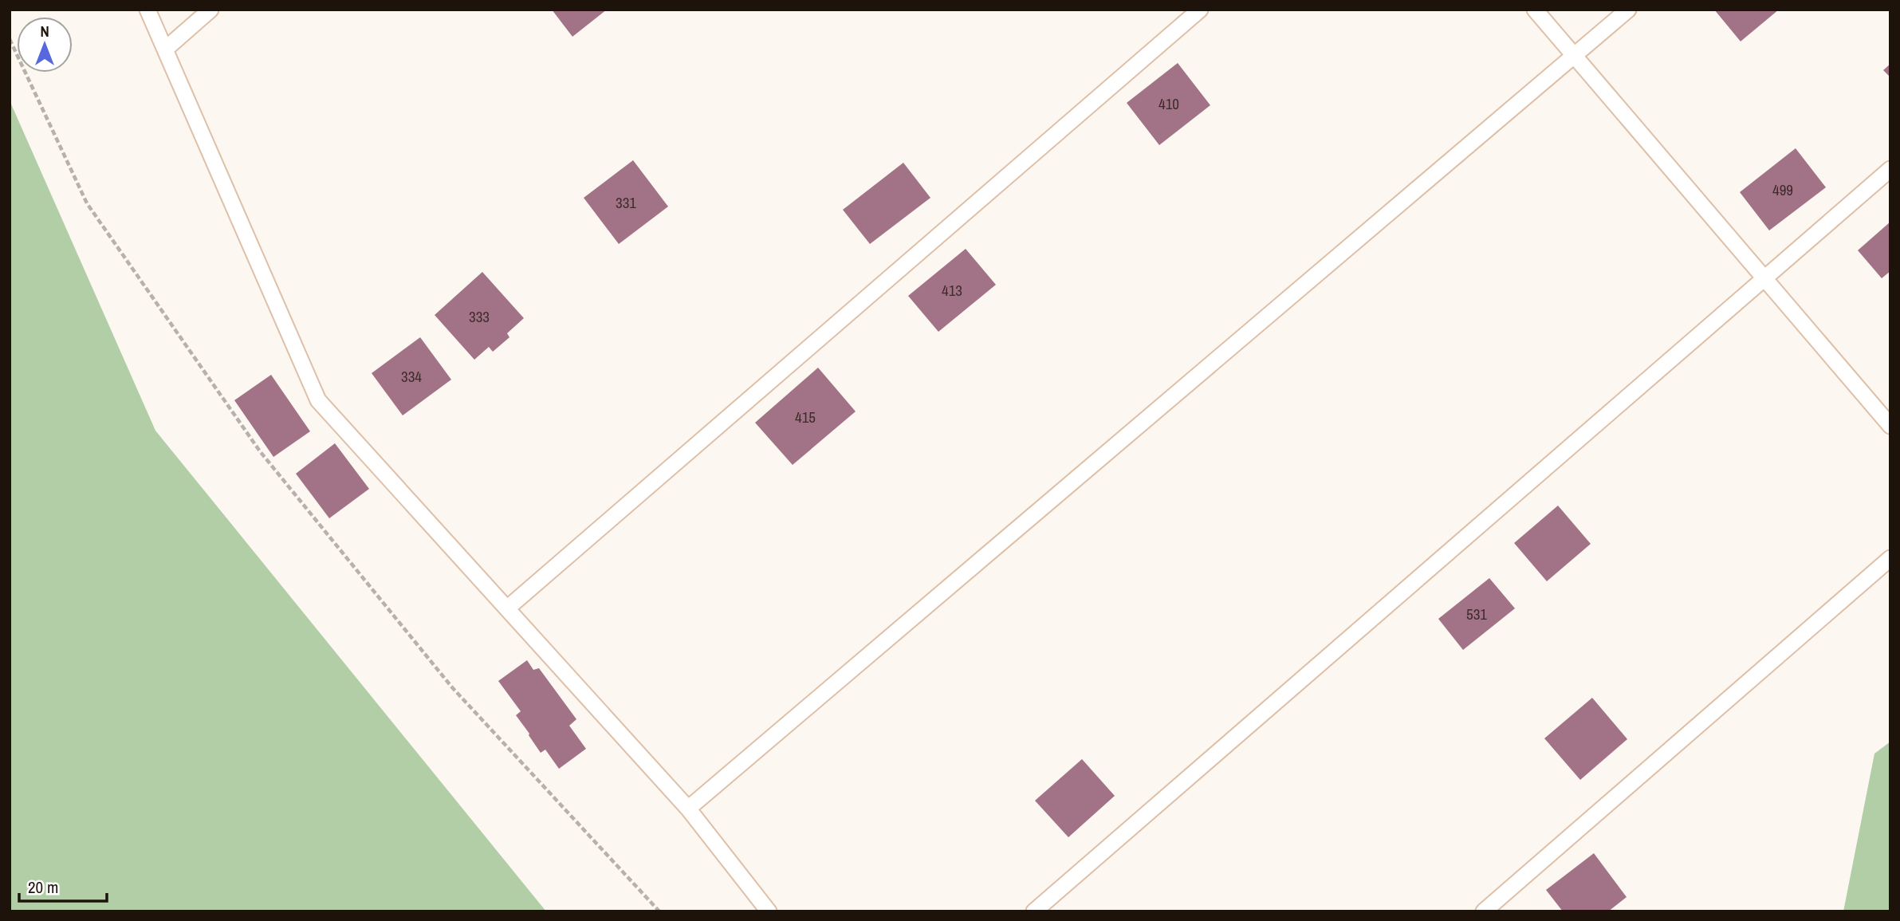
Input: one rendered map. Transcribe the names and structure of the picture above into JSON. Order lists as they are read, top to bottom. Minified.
{"house_numbers":["410","499","331","413","333","334","415","531"],"scale_bar":"20 m","north":"top"}
